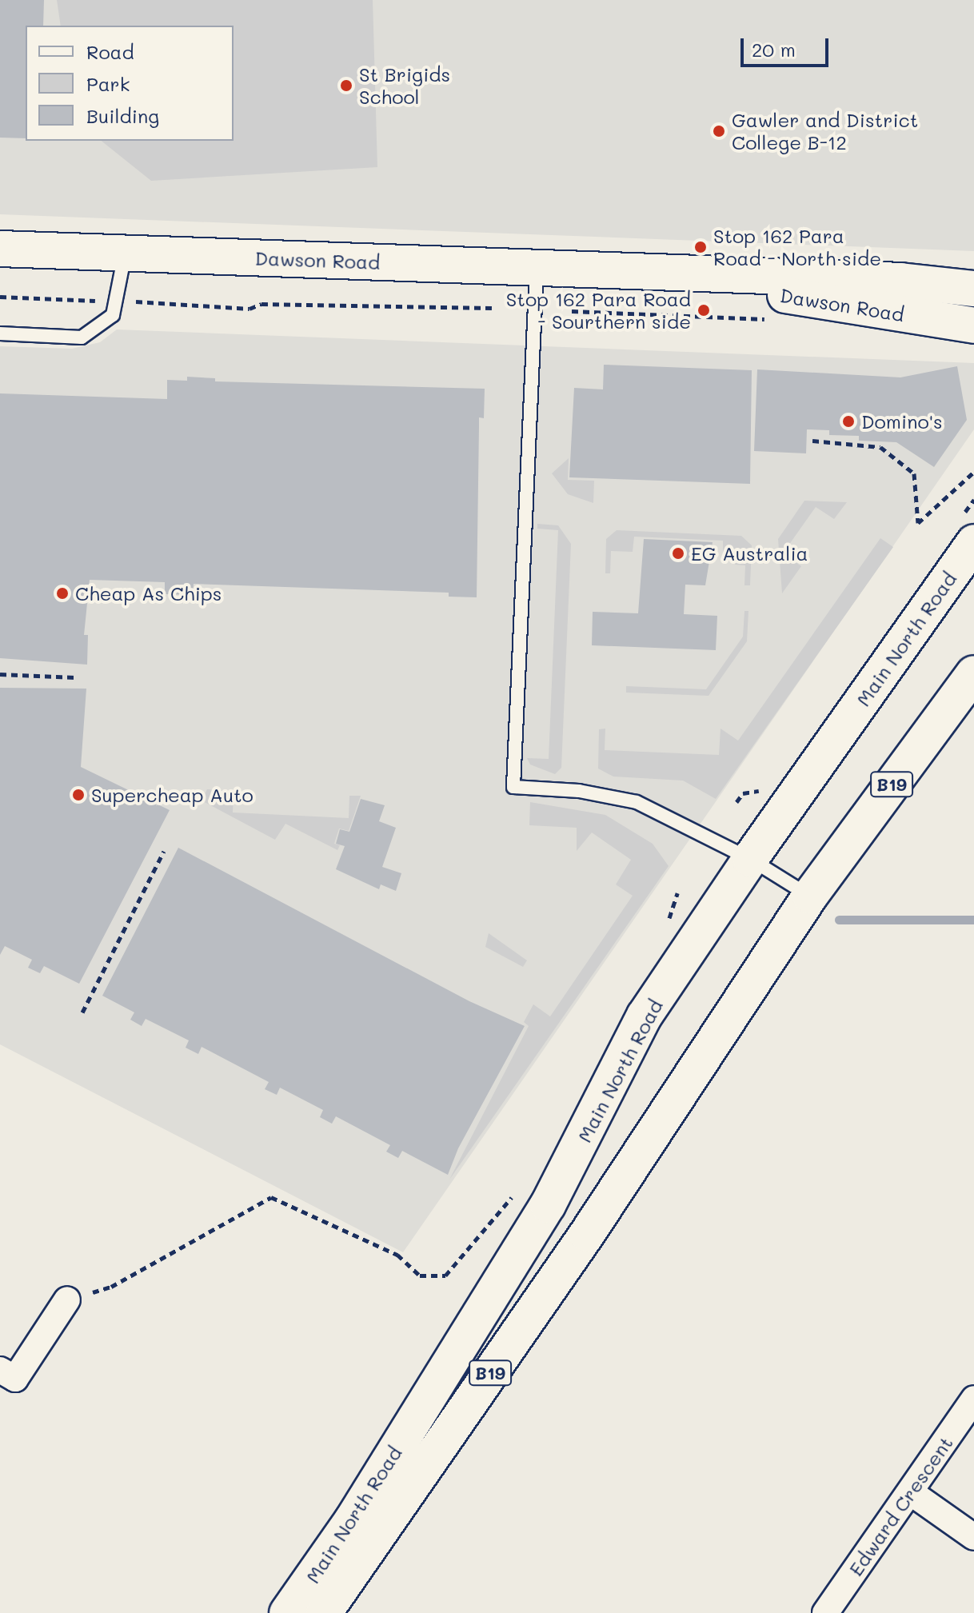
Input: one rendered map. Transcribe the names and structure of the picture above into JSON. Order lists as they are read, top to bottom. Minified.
{"streets":{"main road":["Dawson Road","Main North Road","B19"],"street":["Edward Crescent"]},"places":["St Brigids School","Gawler and District College B-12","Stop 162 Para Road - North side","Stop 162 Para Road - Sourthern side","Domino's","EG Australia","Cheap As Chips","Supercheap Auto"],"legend":["Road","Park","Building"],"scale_bar":"20 m"}
